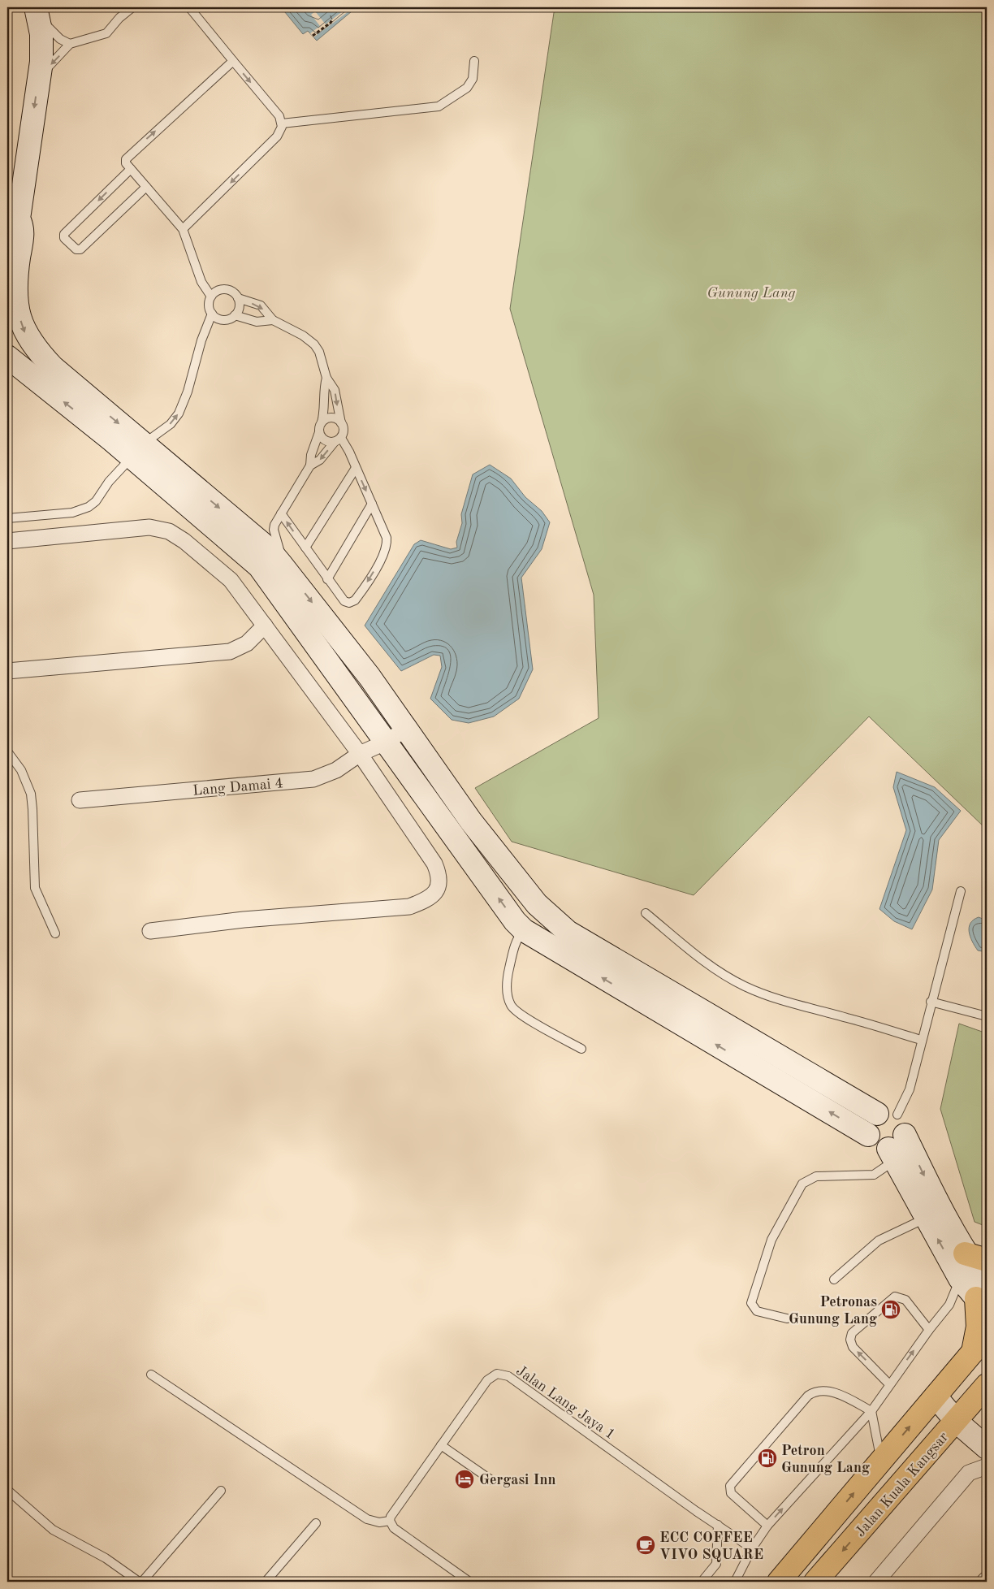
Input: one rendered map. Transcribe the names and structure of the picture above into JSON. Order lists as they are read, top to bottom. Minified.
{"streets":{"highway":["Jalan Kuala Kangsar"],"street":["Lang Damai 4"],"lane":["Jalan Lang Jaya 1"]},"parks":["Gunung Lang"],"places":{"fuel station":["Petronas Gunung Lang","Petron Gunung Lang"],"hotel":["Gergasi Inn"],"cafe":["ECC COFFEE VIVO SQUARE"]}}
